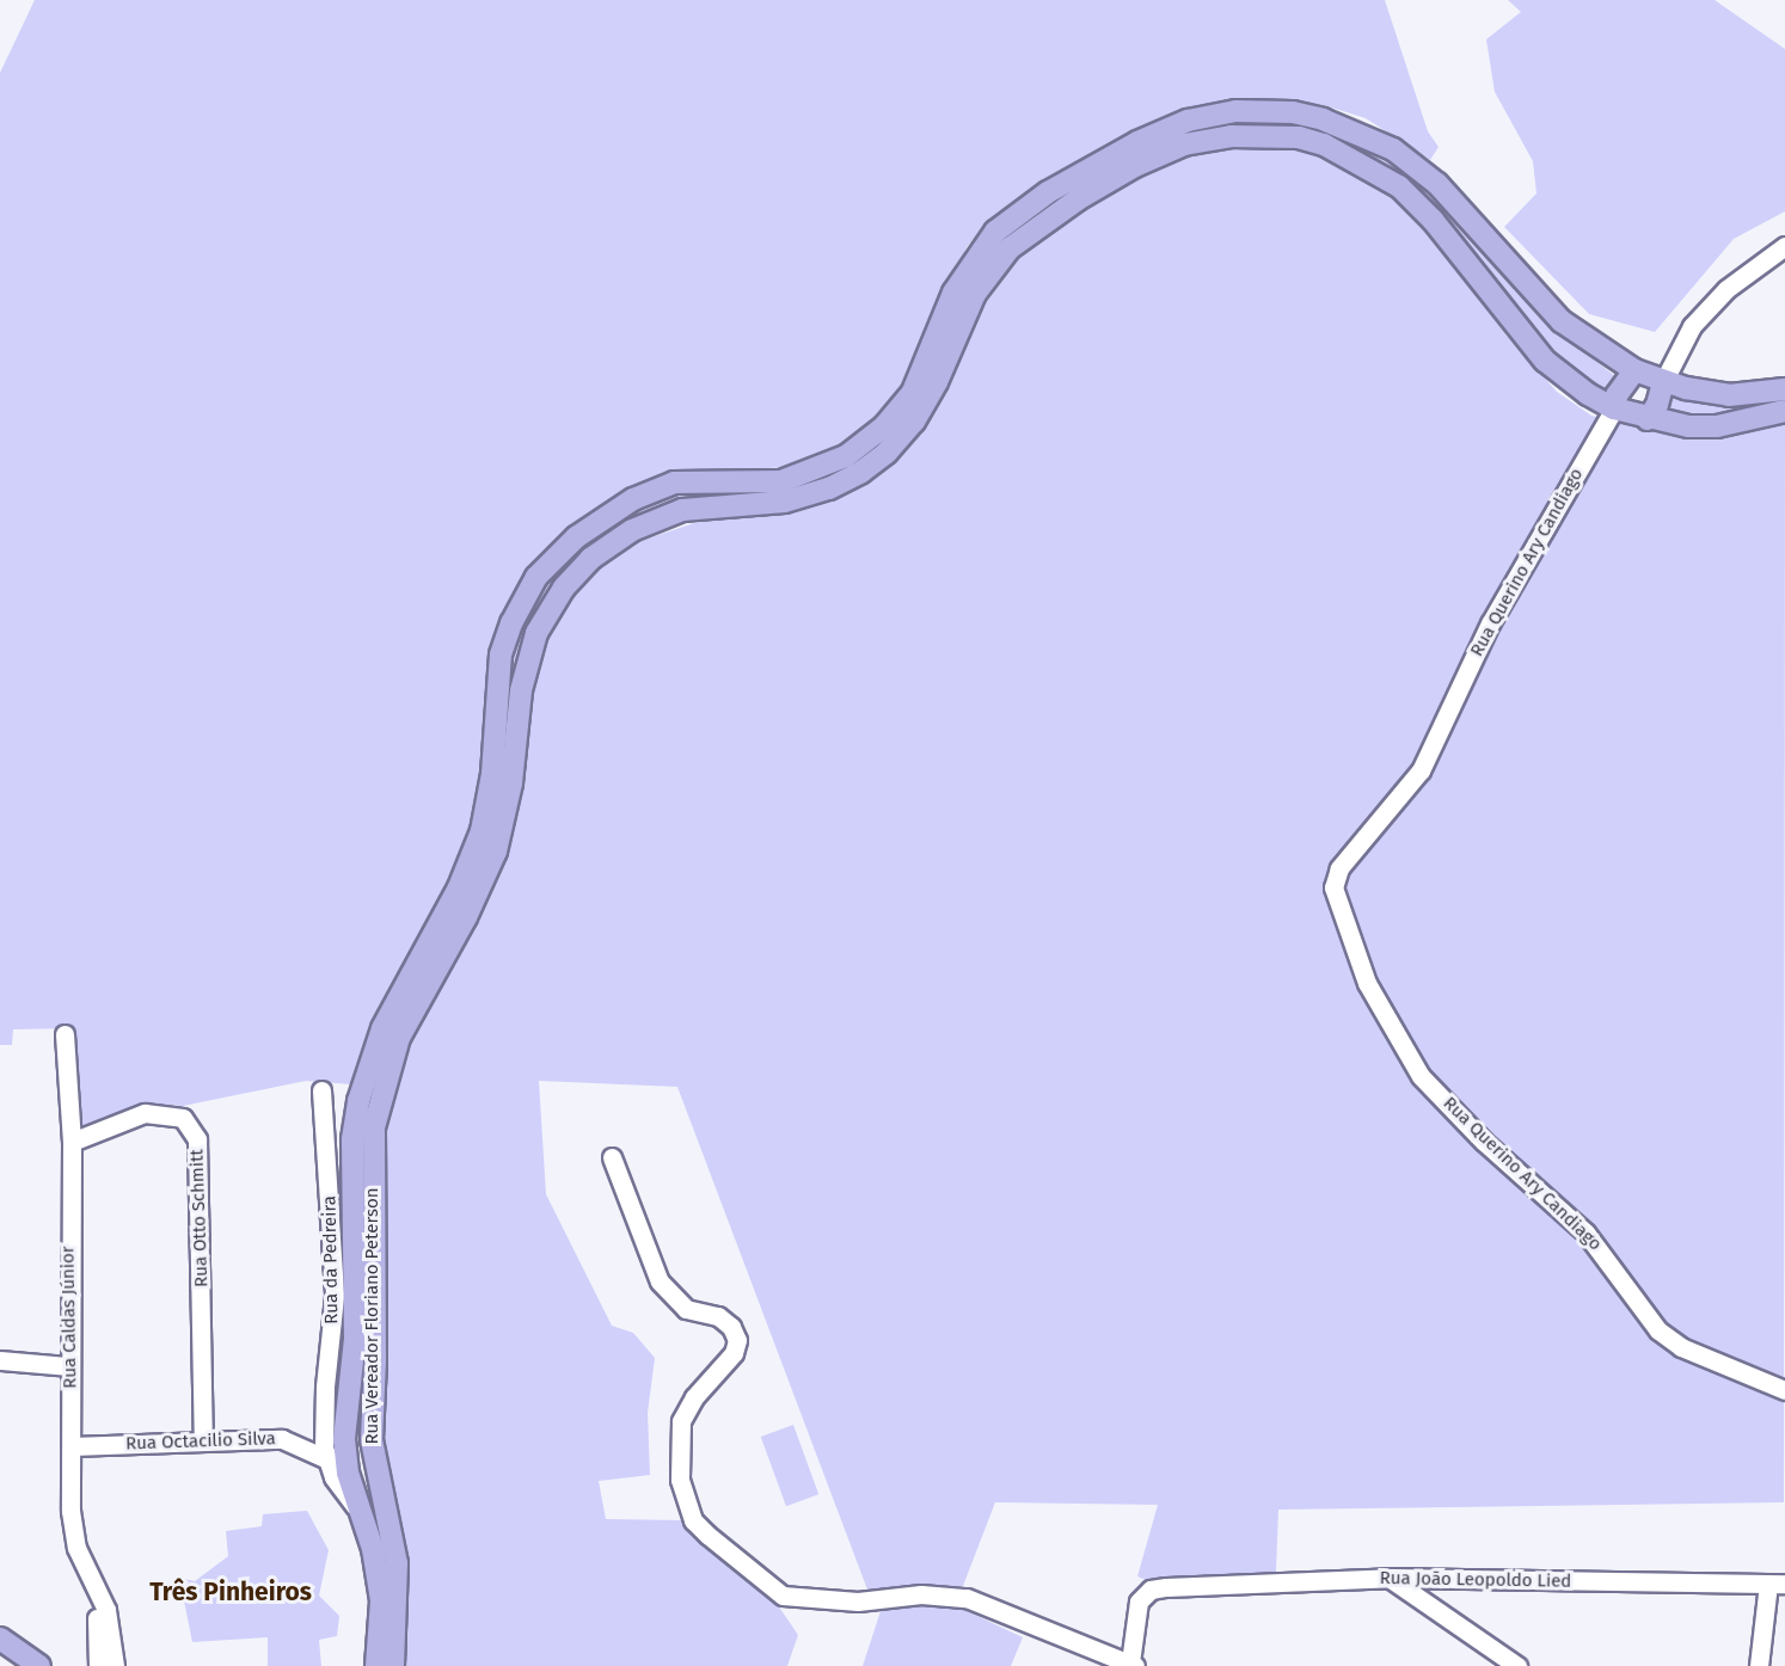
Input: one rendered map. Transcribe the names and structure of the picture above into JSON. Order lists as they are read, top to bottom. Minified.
{"streets":{"main road":["Rua Vereador Floriano Peterson"],"street":["Rua Querino Ary Candiago","Rua Otto Schmitt","Rua da Pedreira","Rua Caldas Júnior","Rua Octacilio Silva","Rua João Leopoldo Lied"]},"crossings":[["Rua Querino Ary Candiago","Rua Vereador Floriano Peterson"],["Rua Otto Schmitt","Rua Caldas Júnior"],["Rua Otto Schmitt","Rua Octacilio Silva"],["Rua da Pedreira","Rua Octacilio Silva"],["Rua Caldas Júnior","Rua Octacilio Silva"]],"districts":["Três Pinheiros"]}
